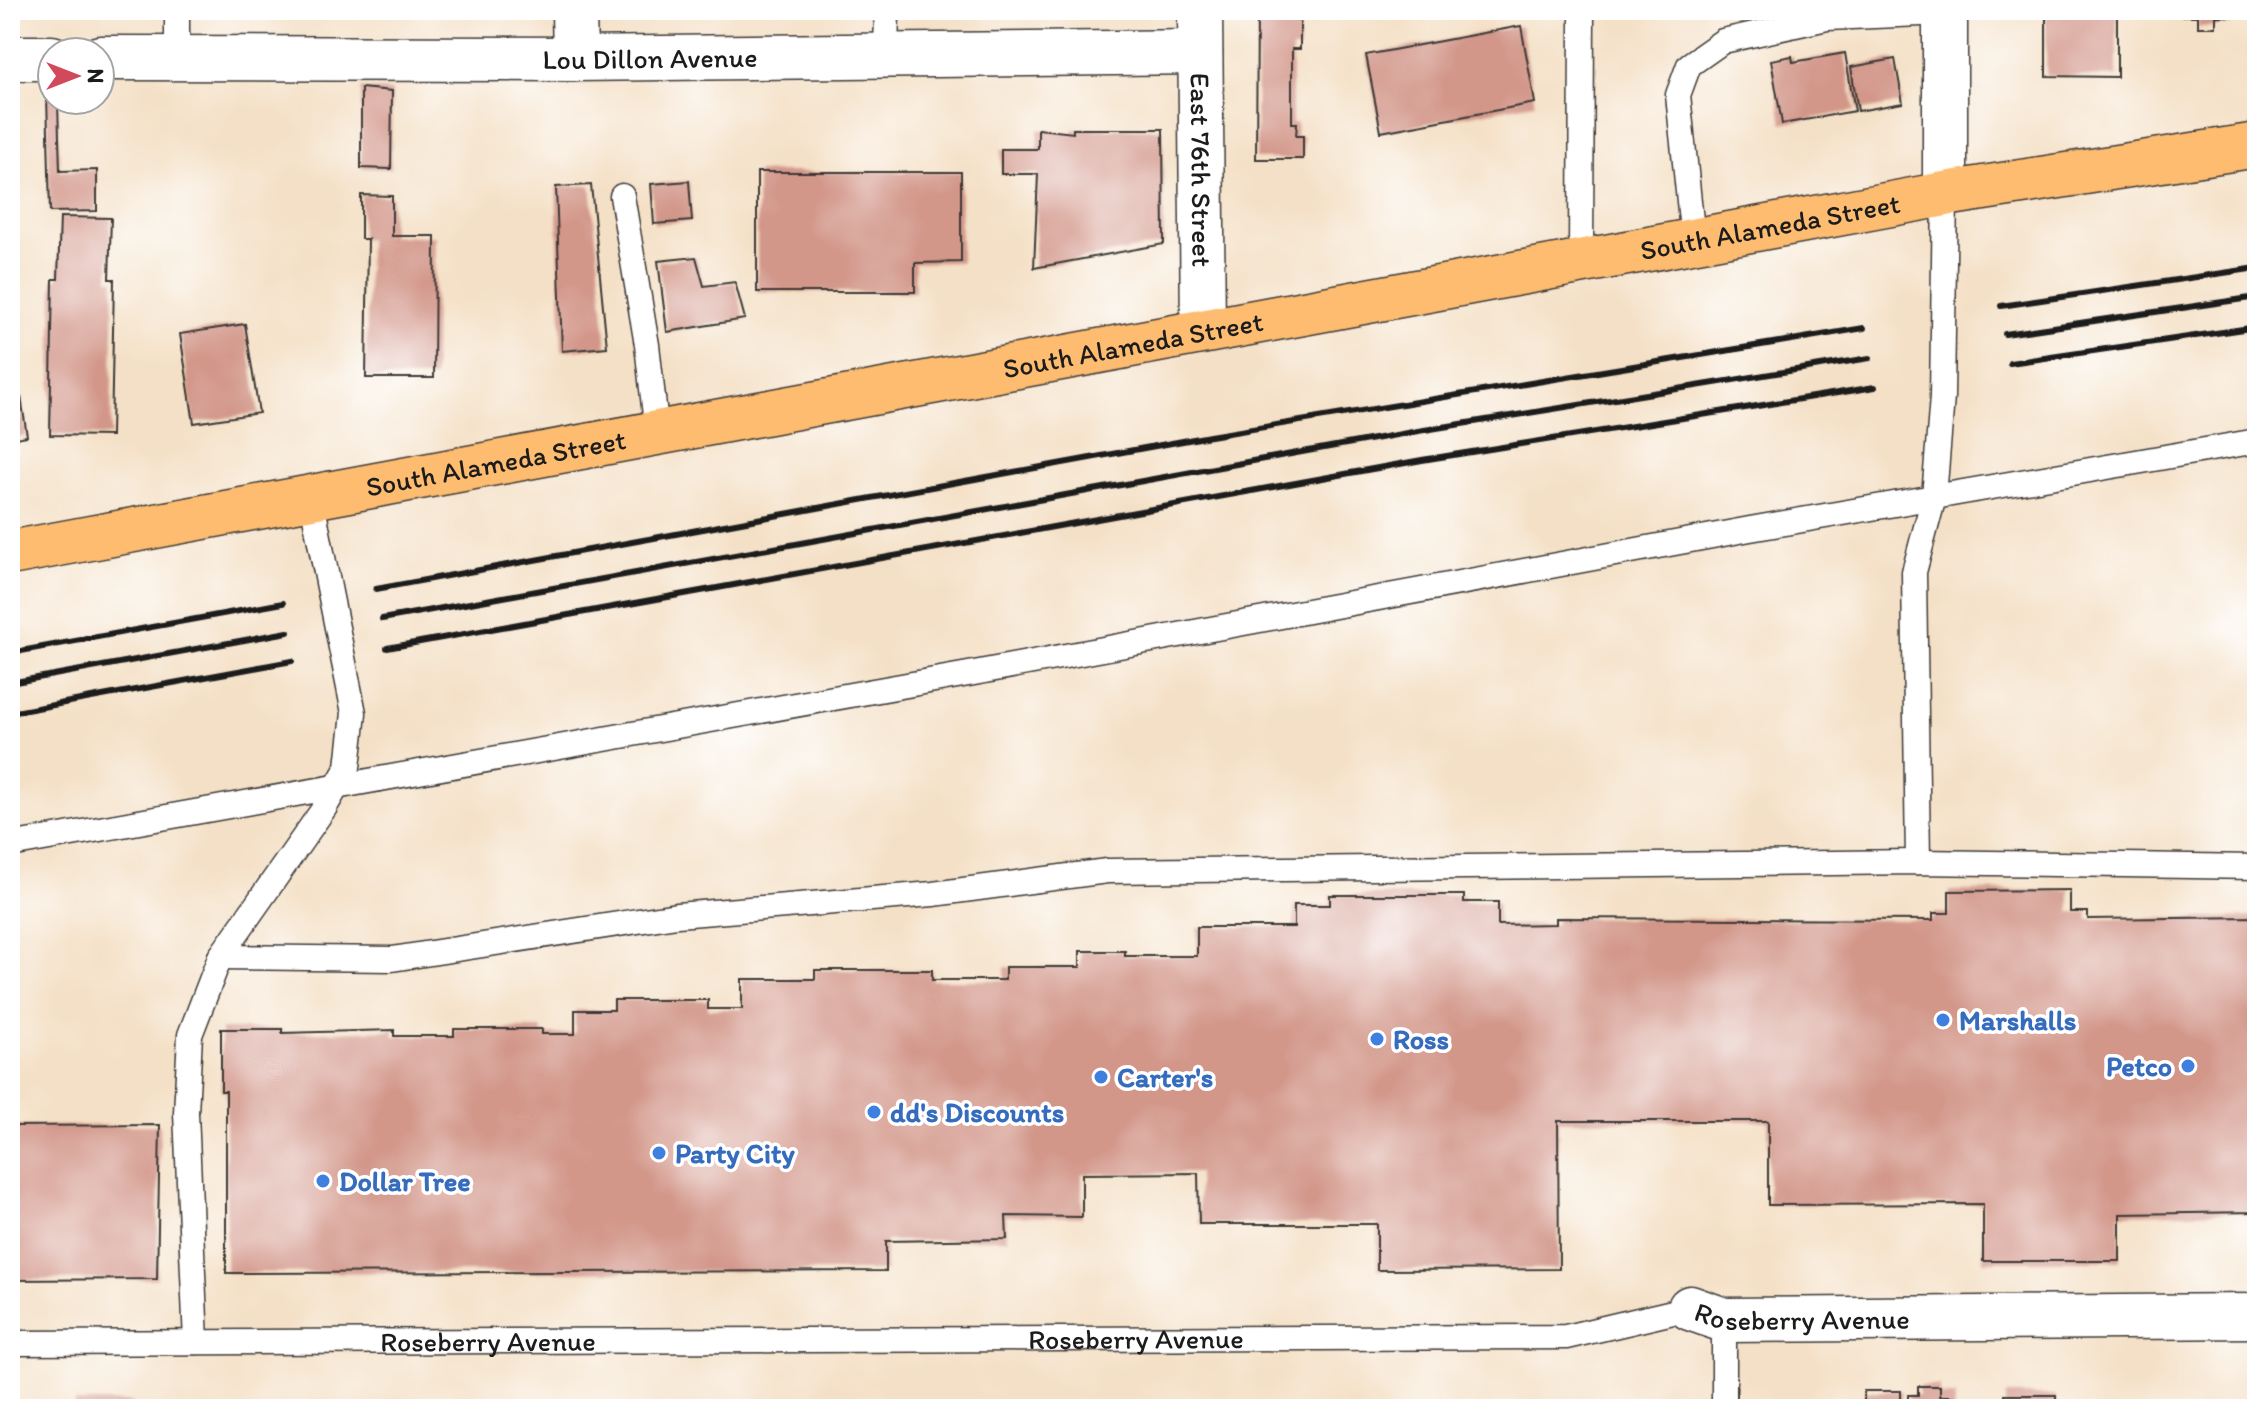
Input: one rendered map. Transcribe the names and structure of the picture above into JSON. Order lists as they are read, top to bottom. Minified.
{"streets":{"main road":["South Alameda Street"],"street":["Lou Dillon Avenue","East 76th Street","Roseberry Avenue"]},"crossings":[["Lou Dillon Avenue","East 76th Street"],["East 76th Street","South Alameda Street"]],"places":["Marshalls","Ross","Petco","Carter's","dd's Discounts","Party City","Dollar Tree"],"north":"right"}
